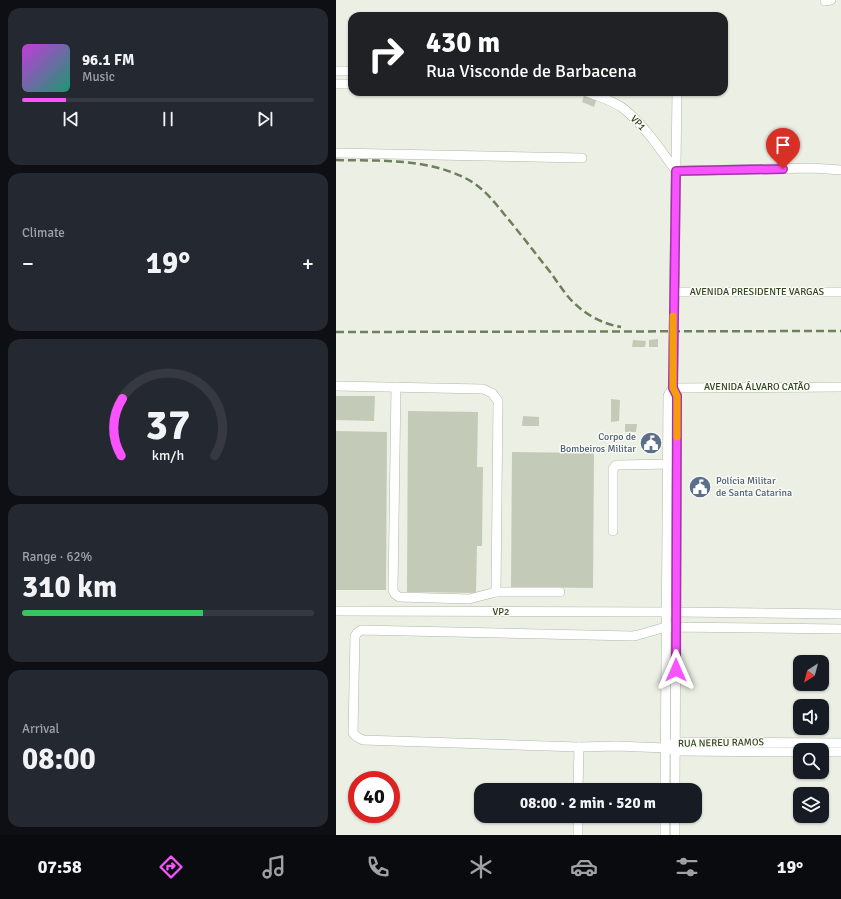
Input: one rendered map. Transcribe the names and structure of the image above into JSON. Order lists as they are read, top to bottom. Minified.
{"streets":{"street":["VP1","AVENIDA PRESIDENTE VARGAS","AVENIDA ÁLVARO CATÃO","VP2","RUA NEREU RAMOS"]},"places":{"public building":["Corpo de Bombeiros Militar","Polícia Militar de Santa Catarina"]},"north":"bottom left","page":{"turn":["430 m","Rua Visconde de Barbacena"],"song":["96.1 FM","Music"],"tile":["Climate",["Range · 62%","310 km"],["Arrival","08:00"]],"heat":["−","19°","+"],"limit":"40","trip":"08:00 · 2 min · 520 m","tabs":["07:58","19°"],"gauge":["37","km/h"]}}
